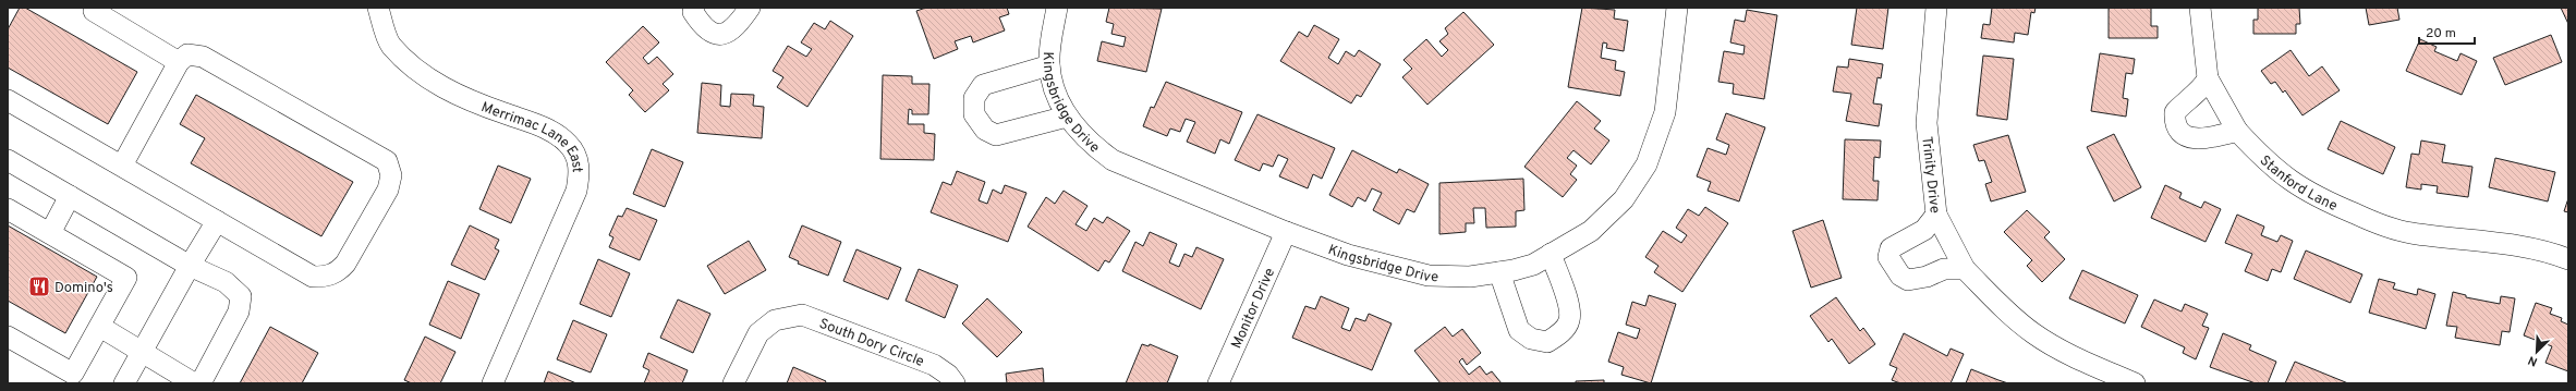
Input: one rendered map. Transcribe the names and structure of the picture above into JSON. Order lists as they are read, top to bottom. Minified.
{"streets":{"street":["Kingsbridge Drive","Merrimac Lane East","Trinity Drive","Stanford Lane","Monitor Drive","South Dory Circle"]},"crossings":[["Kingsbridge Drive","Monitor Drive"]],"places":{"restaurant":["Domino's"]},"scale_bar":"20 m","north":"bottom left"}
